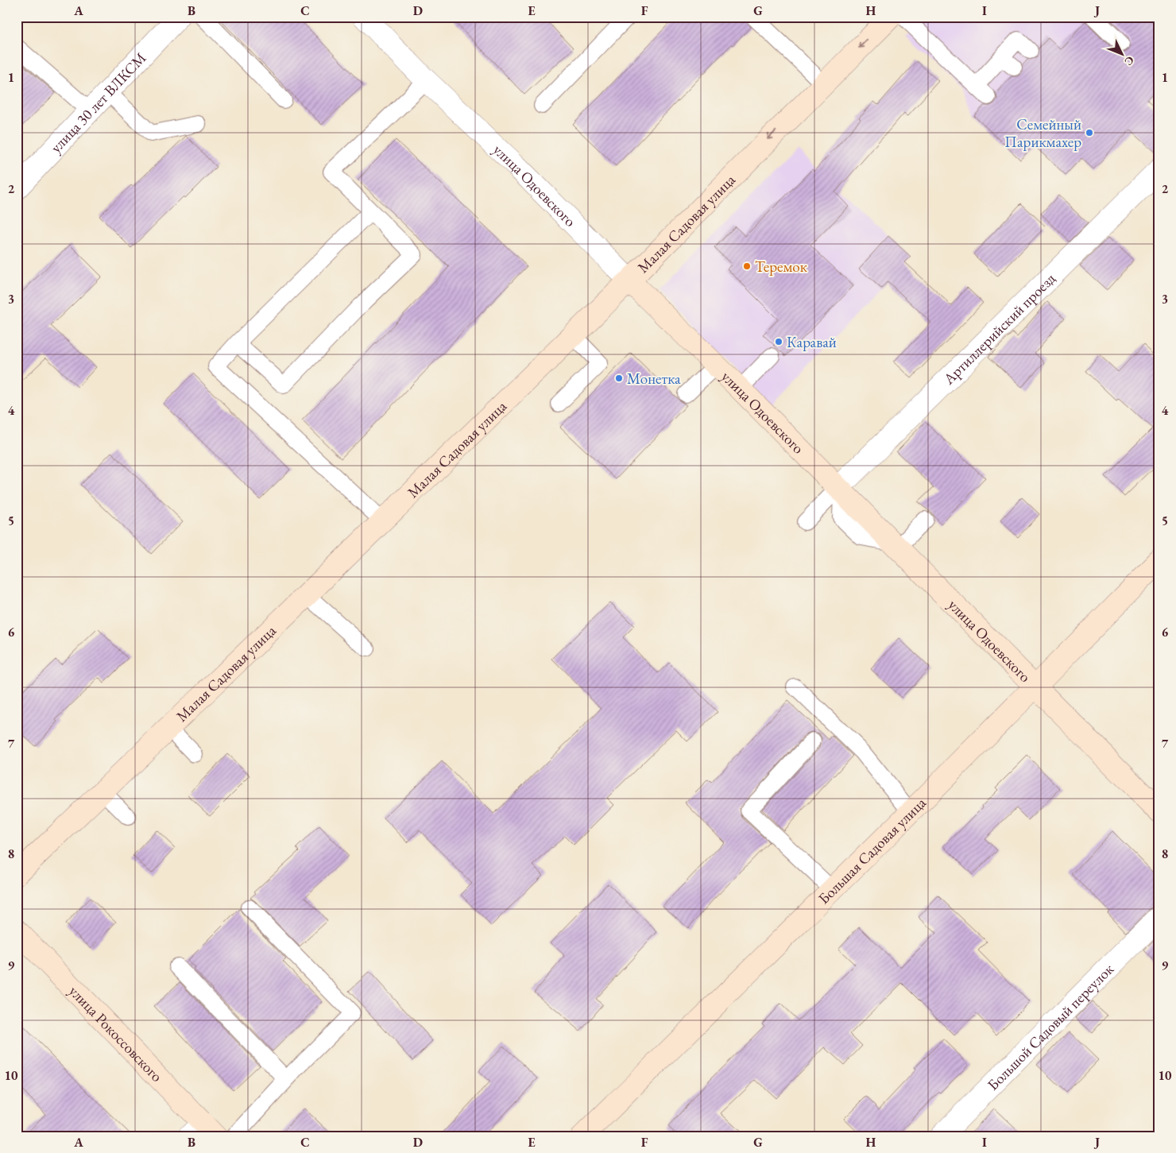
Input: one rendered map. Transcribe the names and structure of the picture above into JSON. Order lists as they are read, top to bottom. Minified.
{"streets":{"street":["улица 30 лет ВЛКСМ","улица Одоевского","Малая Садовая улица","Артиллерийский проезд","Большая Садовая улица","Большой Садовый переулок","улица Рокоссовского"]},"crossings":[["улица Одоевского","Малая Садовая улица"],["улица Одоевского","Артиллерийский проезд"],["улица Одоевского","Большая Садовая улица"]],"places":["Семейный Парикмахер","Теремок","Каравай","Монетка"],"north":"bottom right","grid":{"columns":["A","B","C","D","E","F","G","H","I","J"],"rows":["1","2","3","4","5","6","7","8","9","10"]}}
